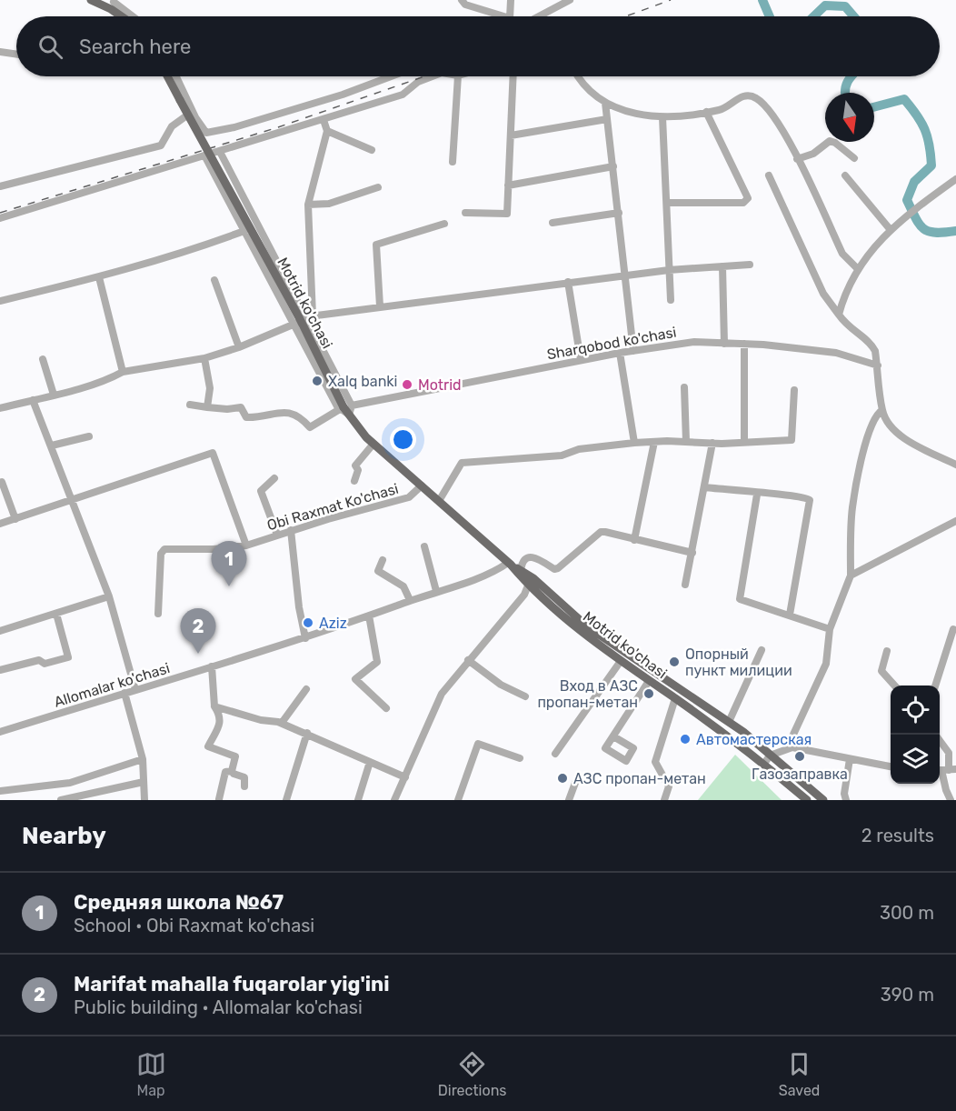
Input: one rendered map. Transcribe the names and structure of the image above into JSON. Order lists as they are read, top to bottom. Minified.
{"streets":{"main road":["Motrid ko'chasi"],"street":["Sharqobod ko'chasi","Obi Raxmat Ko'chasi","Allomalar ko'chasi"]},"crossings":[["Motrid ko'chasi","Sharqobod ko'chasi"],["Motrid ko'chasi","Obi Raxmat Ko'chasi"],["Motrid ko'chasi","Allomalar ko'chasi"]],"places":["Xalq banki","Motrid","Aziz","Опорный пункт милиции","Вход в АЗС пропан-метан","Автомастерская","Газозаправка","АЗС пропан-метан"],"north":"bottom","page":{"search":"Search here","pins":["1","2"],"heading":["Nearby","2 results"],"list":[{"mark":"1","name":"Средняя школа №67","note":"School · Obi Raxmat ko'chasi","value":"300 m"},{"mark":"2","name":"Marifat mahalla fuqarolar yig'ini","note":"Public building · Allomalar ko'chasi","value":"390 m"}],"nav":["Map","Directions","Saved"]}}
